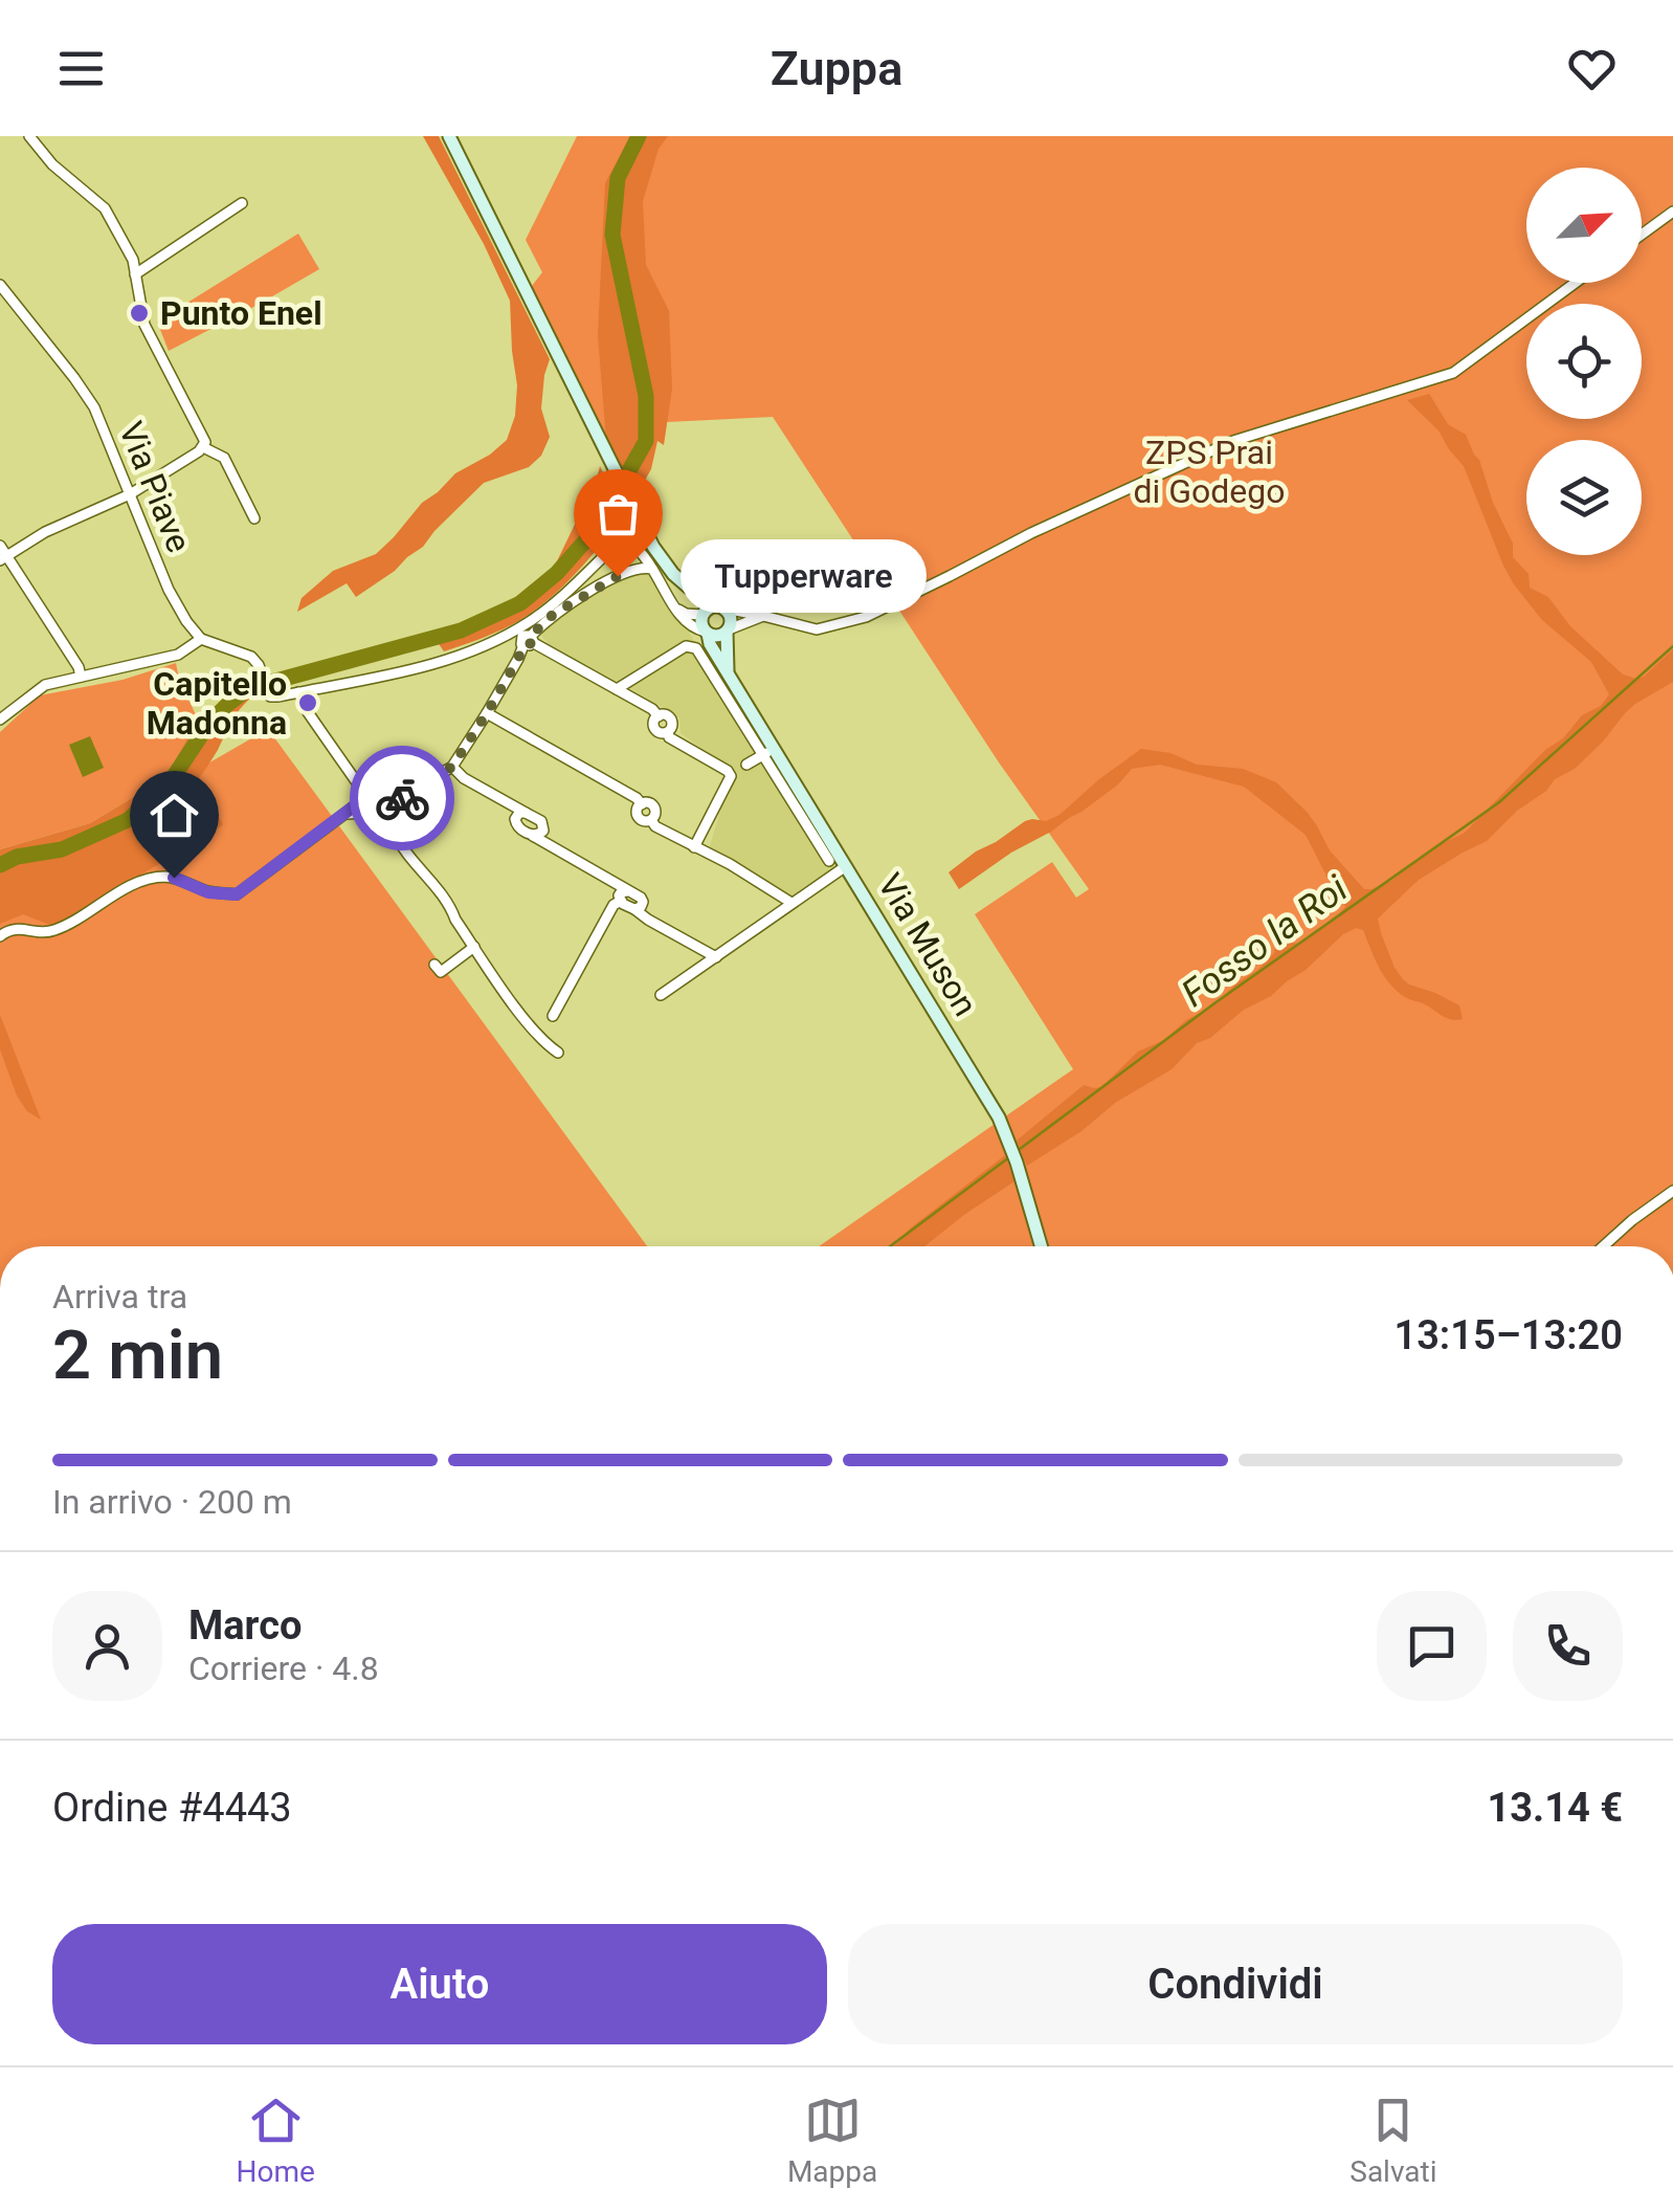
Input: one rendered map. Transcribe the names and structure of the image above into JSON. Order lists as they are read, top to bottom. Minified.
{"streets":{"main road":["Via Muson"],"street":["Via Piave"]},"water":["Fosso la Roi"],"parks":["ZPS Prai di Godego"],"places":["Punto Enel","Tupperware","Capitello Madonna"],"north":"top right","page":{"header":"Zuppa","bubble":"Tupperware","heading":["2 min","Arriva tra","13:15–13:20"],"panel":["Marco","Corriere · 4.8","Ordine #4443","13.14 €"],"bar":"In arrivo · 200 m","buttons":["Aiuto","Condividi"],"tabs":["Home","Mappa","Salvati"]}}
